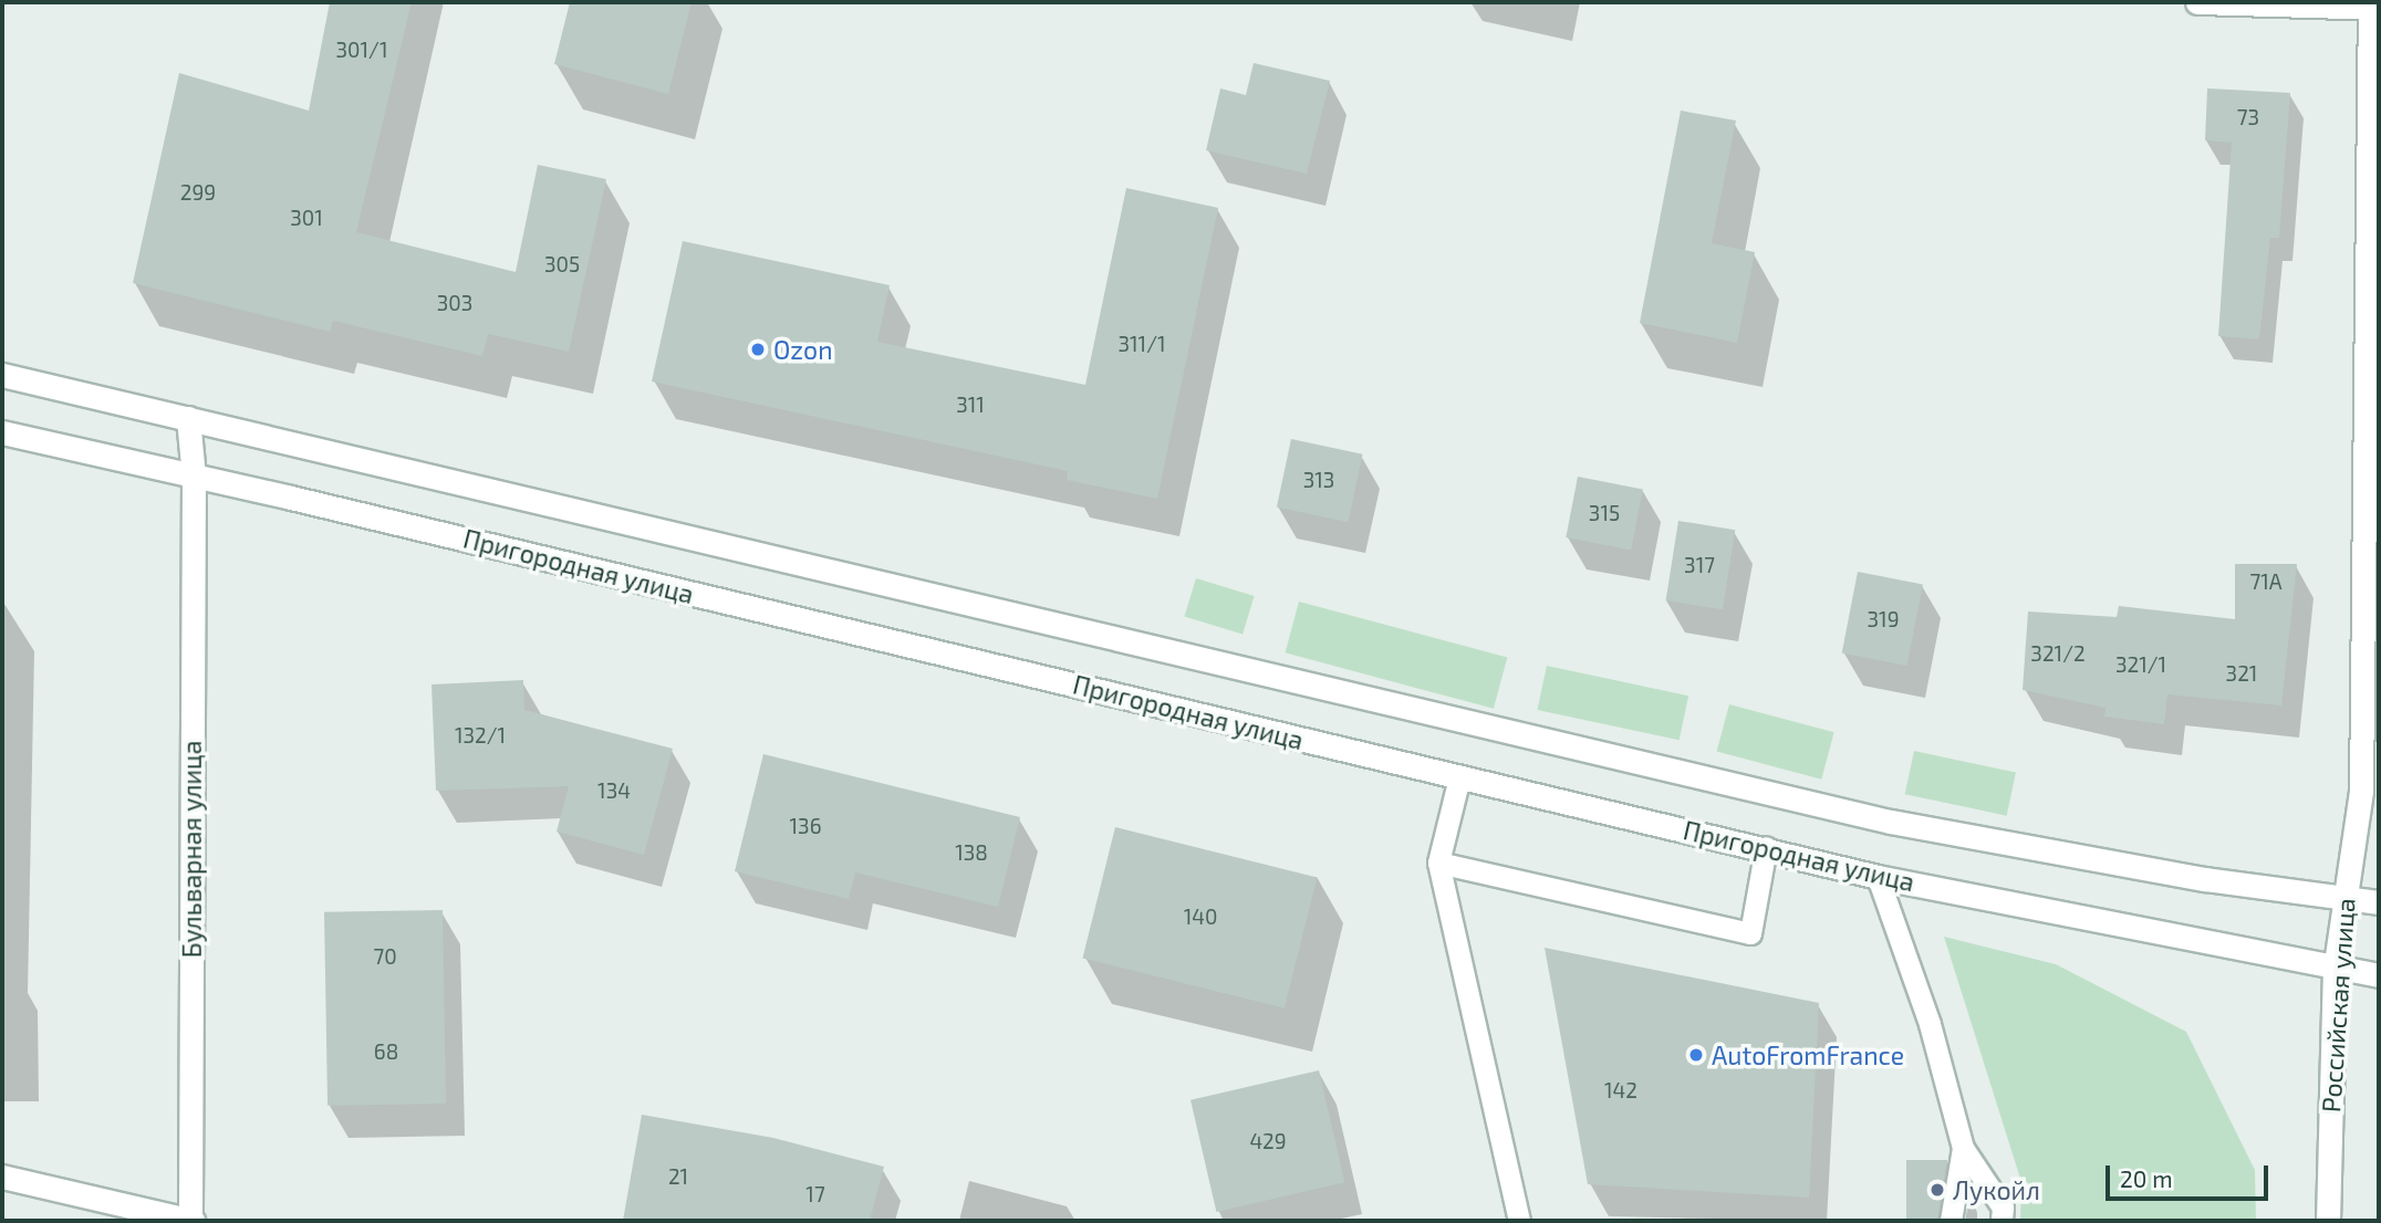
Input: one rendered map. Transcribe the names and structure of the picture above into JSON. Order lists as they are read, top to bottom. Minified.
{"streets":{"street":["Пригородная улица","Бульварная улица","Российская улица"]},"crossings":[["Пригородная улица","Бульварная улица"],["Пригородная улица","Российская улица"]],"places":["Ozon","AutoFromFrance","Лукойл"],"house_numbers":["301/1","73","299","301","305","303","311/1","311","313","315","317","71А","319","321/2","321/1","321","132/1","134","136","138","140","70","68","142","429","21","17"],"scale_bar":"20 m"}
